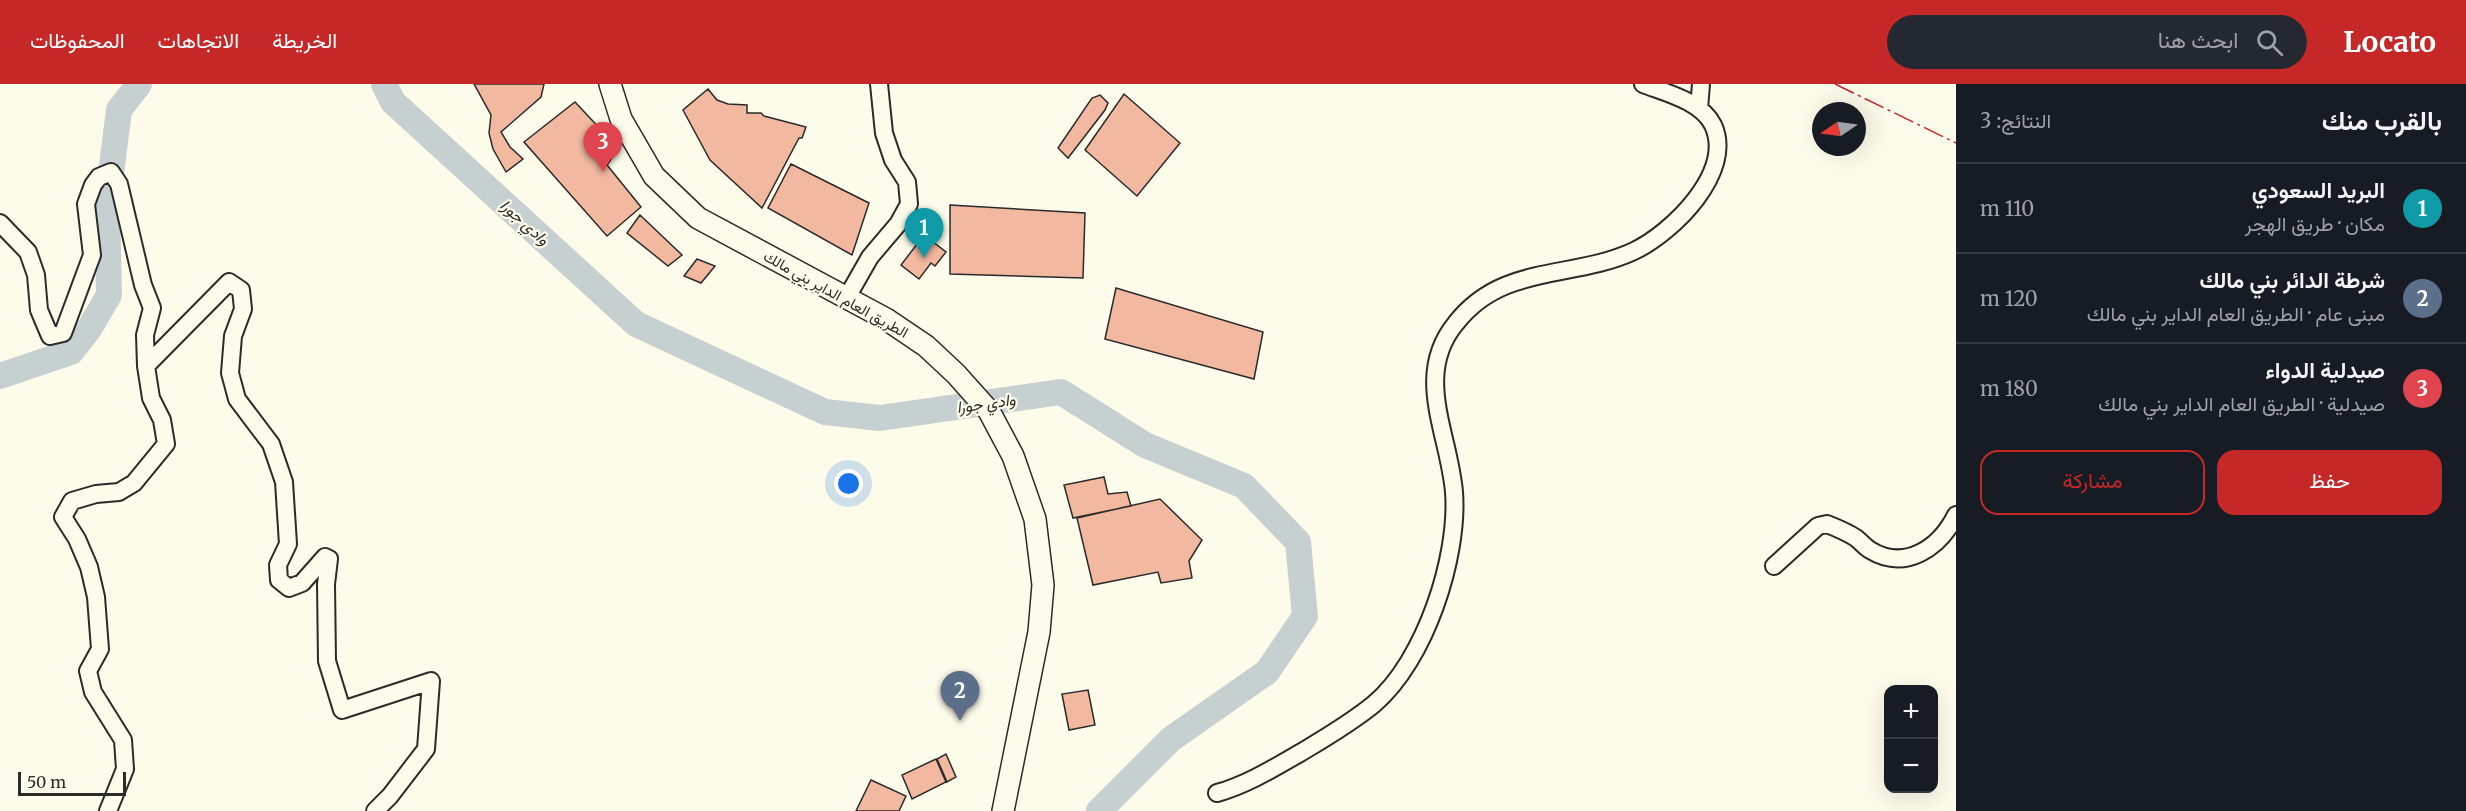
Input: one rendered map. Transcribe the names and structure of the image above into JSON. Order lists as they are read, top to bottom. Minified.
{"streets":{"main road":["الطريق العام الداير بني مالك"]},"water":["وادي جورا"],"scale_bar":"50 m","north":"left","page":{"header":"Locato","search":"ابحث هنا","nav":["الخريطة","الاتجاهات","المحفوظات"],"heading":["بالقرب منك","النتائج: 3"],"pins":["3","1","2"],"list":[{"mark":"1","name":"البريد السعودي","note":"مكان · طريق الهجر","value":"110 m"},{"mark":"2","name":"شرطة الدائر بني مالك","note":"مبنى عام · الطريق العام الداير بني مالك","value":"120 m"},{"mark":"3","name":"صيدلية الدواء","note":"صيدلية · الطريق العام الداير بني مالك","value":"180 m"}],"buttons":["حفظ","مشاركة"],"map_buttons":["+","−"],"scale":"50 m"}}
